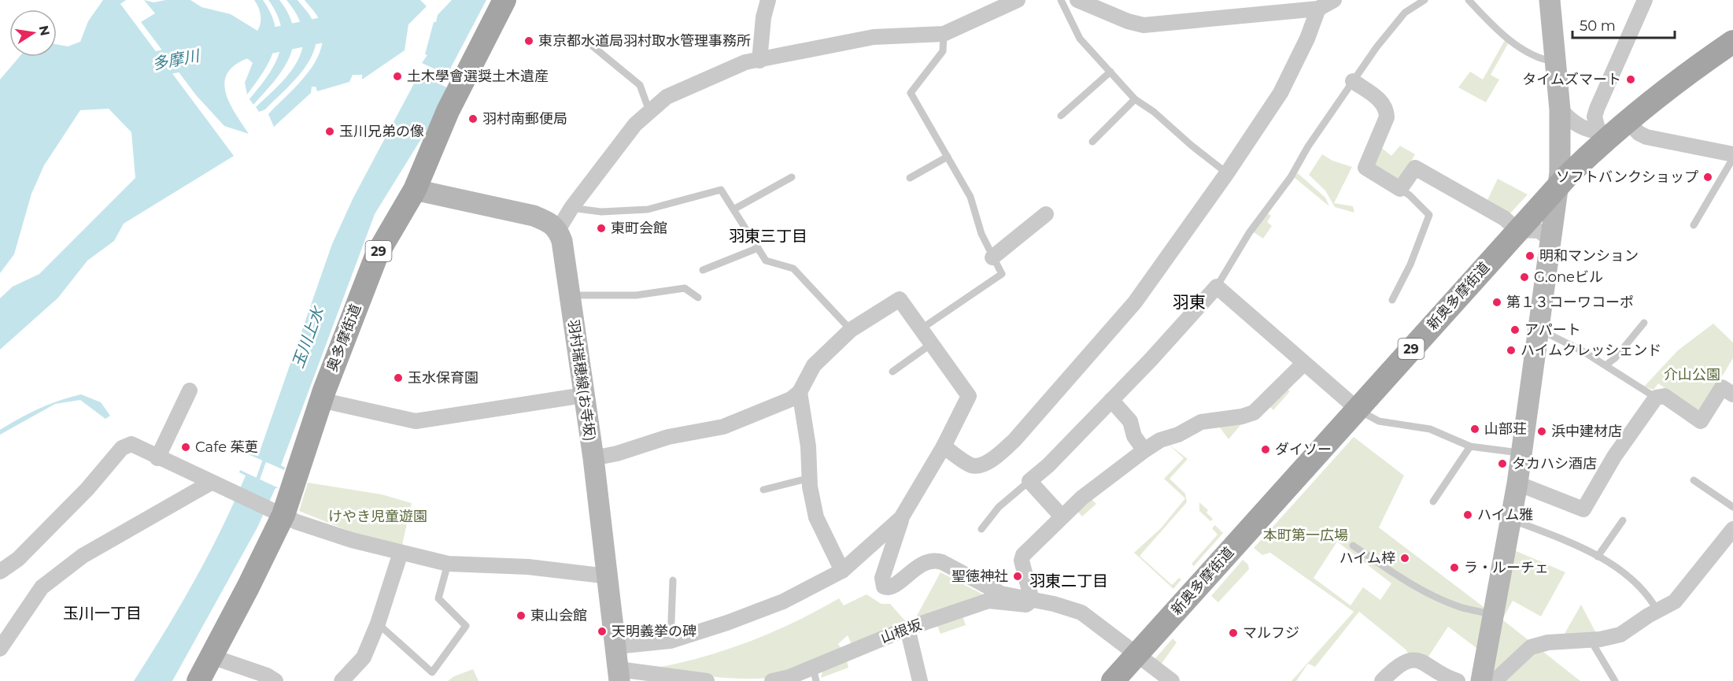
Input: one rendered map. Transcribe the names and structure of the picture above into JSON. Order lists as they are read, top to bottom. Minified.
{"streets":{"main road":["29","新奥多摩街道","奥多摩街道"],"street":["羽村瑞穂線(お寺坂)","山根坂"]},"districts":["羽東三丁目","羽東","羽東二丁目","玉川一丁目"],"water":["多摩川","玉川上水"],"parks":["介山公園","けやき児童遊園","本町第一広場"],"places":["東京都水道局羽村取水管理事務所","土木學會選奨土木遺産","タイムズマート","羽村南郵便局","玉川兄弟の像","ソフトバンクショップ","東町会館","明和マンション","G.oneビル","第１３コーワコーポ","アパート","ハイムクレッシェンド","玉水保育園","山部荘","浜中建材店","Cafe 茱茰","ダイソー","タカハシ酒店","ハイム雅","ハイム梓","ラ・ルーチェ","聖徳神社","東山会館","天明義挙の碑","マルフジ"],"scale_bar":"50 m","north":"right"}
